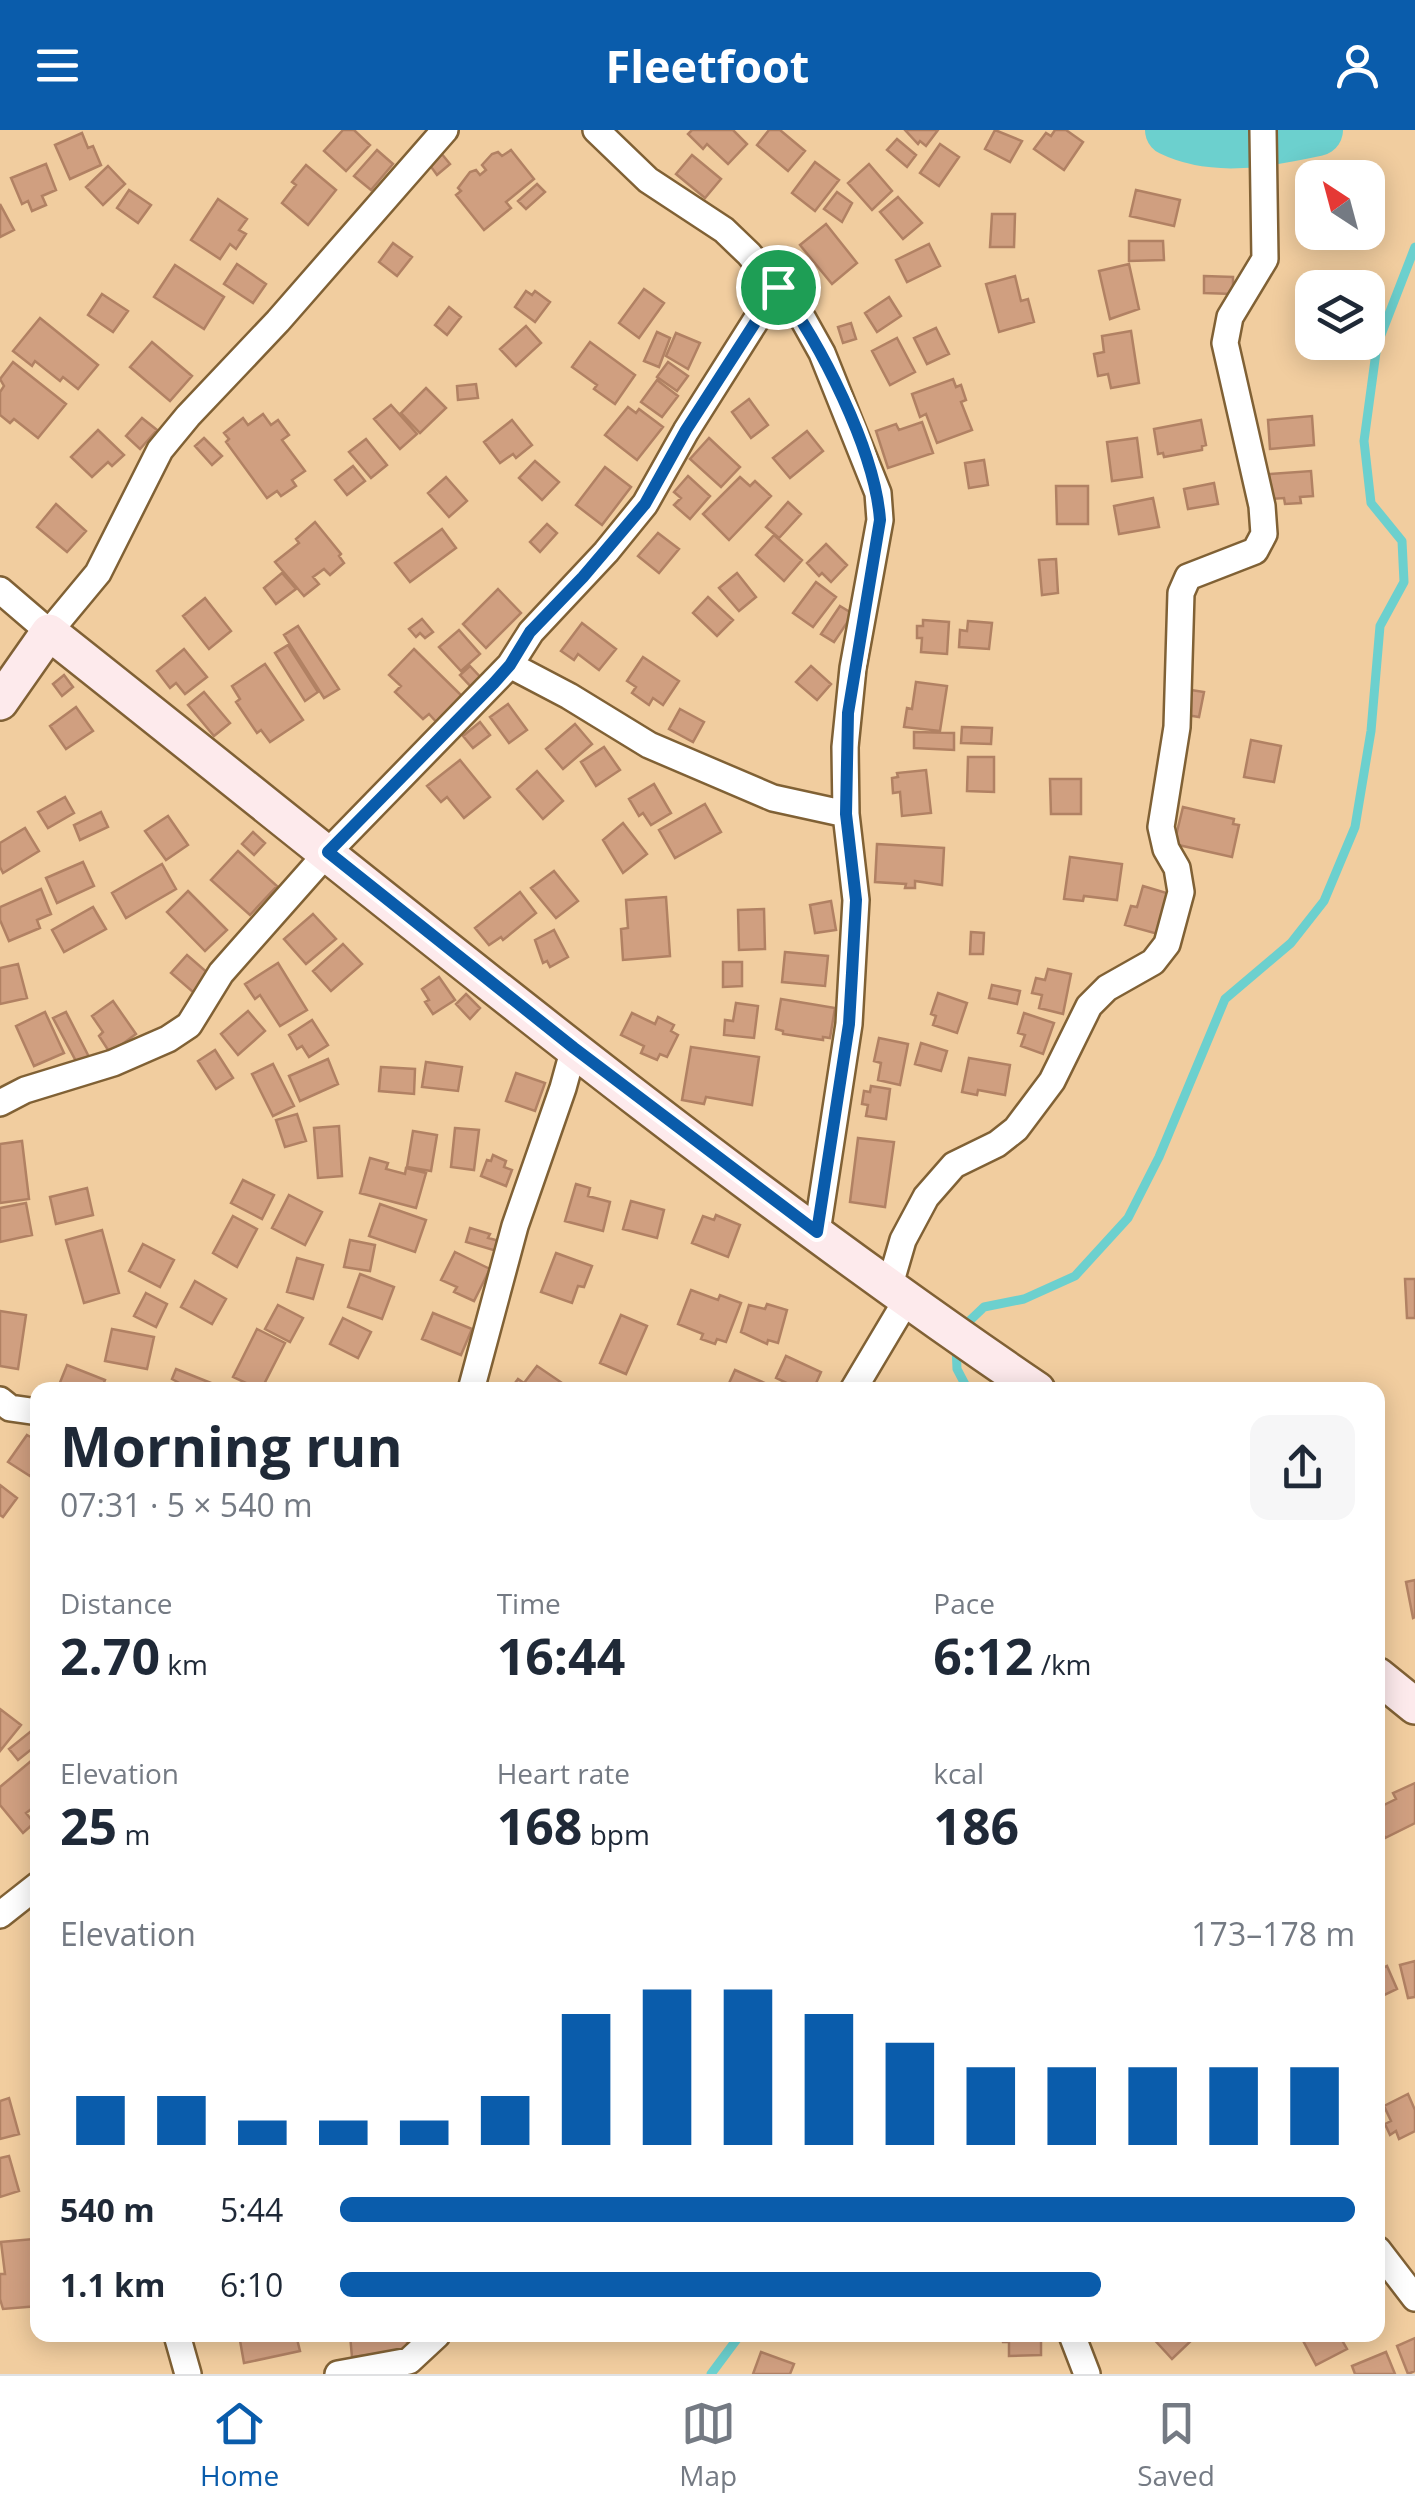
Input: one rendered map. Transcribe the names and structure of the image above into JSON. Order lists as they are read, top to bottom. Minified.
{"north":"top left","page":{"header":"Fleetfoot","heading":["Morning run","07:31 · 5 × 540 m"],"stats":[["Distance","2.70 km"],["Time","16:44"],["Pace","6:12 /km"],["Elevation","25 m"],["Heart rate","168 bpm"],["kcal","186"]],"chart":["Elevation","173–178 m"],"list":[{"name":"540 m","note":"5:44"},{"name":"1.1 km","note":"6:10"}],"tabs":["Home","Map","Saved"]}}
